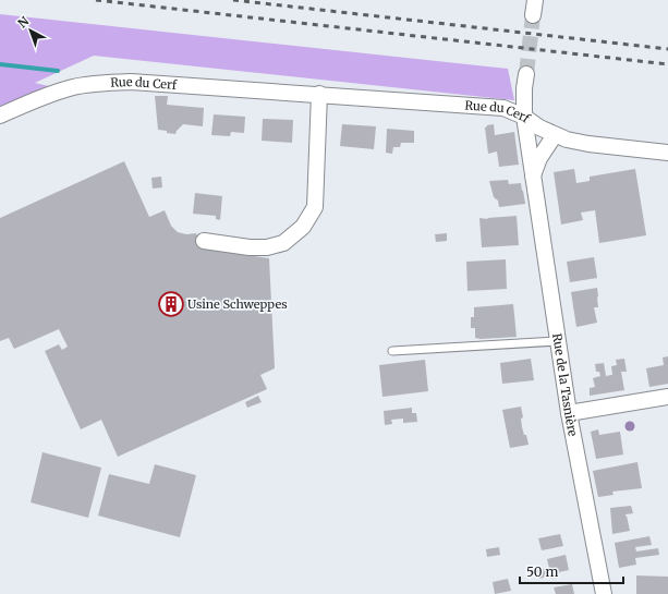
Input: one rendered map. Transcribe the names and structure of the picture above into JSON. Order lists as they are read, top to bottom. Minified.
{"streets":{"street":["Rue du Cerf","Rue de la Tasnière"]},"crossings":[["Rue du Cerf","Rue de la Tasnière"]],"places":{"building":["Usine Schweppes"]},"scale_bar":"50 m","north":"top left"}
